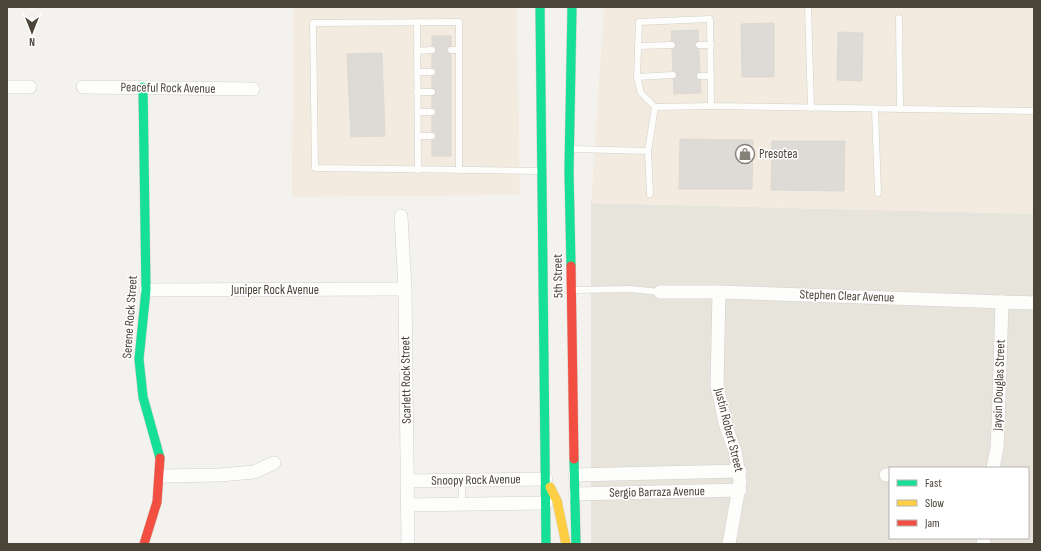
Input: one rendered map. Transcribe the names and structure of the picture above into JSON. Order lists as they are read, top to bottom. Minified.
{"streets":{"main road":["5th Street","Serene Rock Street"],"street":["Peaceful Rock Avenue","Juniper Rock Avenue","Stephen Clear Avenue","Scarlett Rock Street","Jaysin Douglas Street","Justin Robert Street","Snoopy Rock Avenue","Sergio Barraza Avenue"]},"crossings":[["Peaceful Rock Avenue","Serene Rock Street"],["5th Street","Snoopy Rock Avenue"],["5th Street","Sergio Barraza Avenue"],["Juniper Rock Avenue","Serene Rock Street"],["Juniper Rock Avenue","Scarlett Rock Street"],["Stephen Clear Avenue","Jaysin Douglas Street"],["Stephen Clear Avenue","Justin Robert Street"],["Scarlett Rock Street","Snoopy Rock Avenue"],["Justin Robert Street","Sergio Barraza Avenue"]],"places":{"shop":["Presotea"]},"legend":["Fast","Slow","Jam"],"north":"bottom"}
